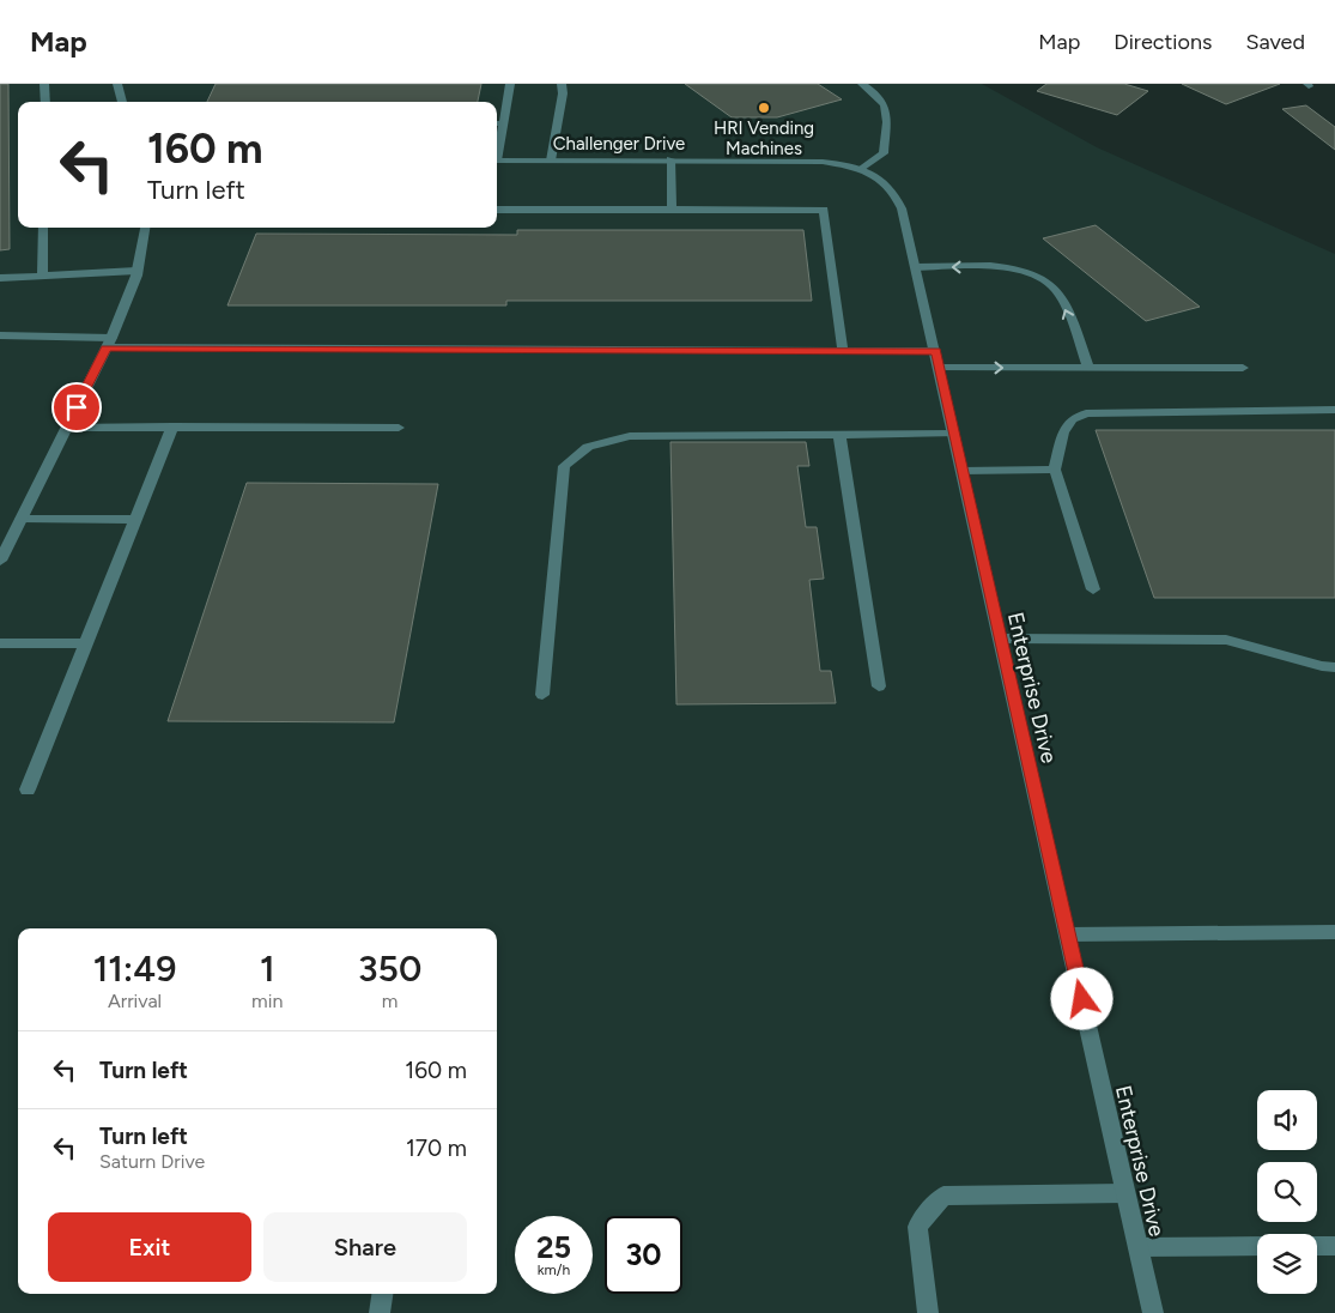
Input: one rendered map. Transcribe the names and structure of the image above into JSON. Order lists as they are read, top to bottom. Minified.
{"streets":{"street":["Challenger Drive","Enterprise Drive"]},"crossings":[["Challenger Drive","Enterprise Drive"]],"places":["HRI Vending Machines"],"page":{"header":"Map","nav":["Map","Directions","Saved"],"turn":["160 m","Turn left"],"eta":["11:49","Arrival","1","min","350","m"],"list":[{"name":"Turn left","value":"160 m"},{"name":"Turn left","note":"Saturn Drive","value":"170 m"}],"buttons":["Exit","Share"],"speed":"25 km/h","limit":"30"}}
